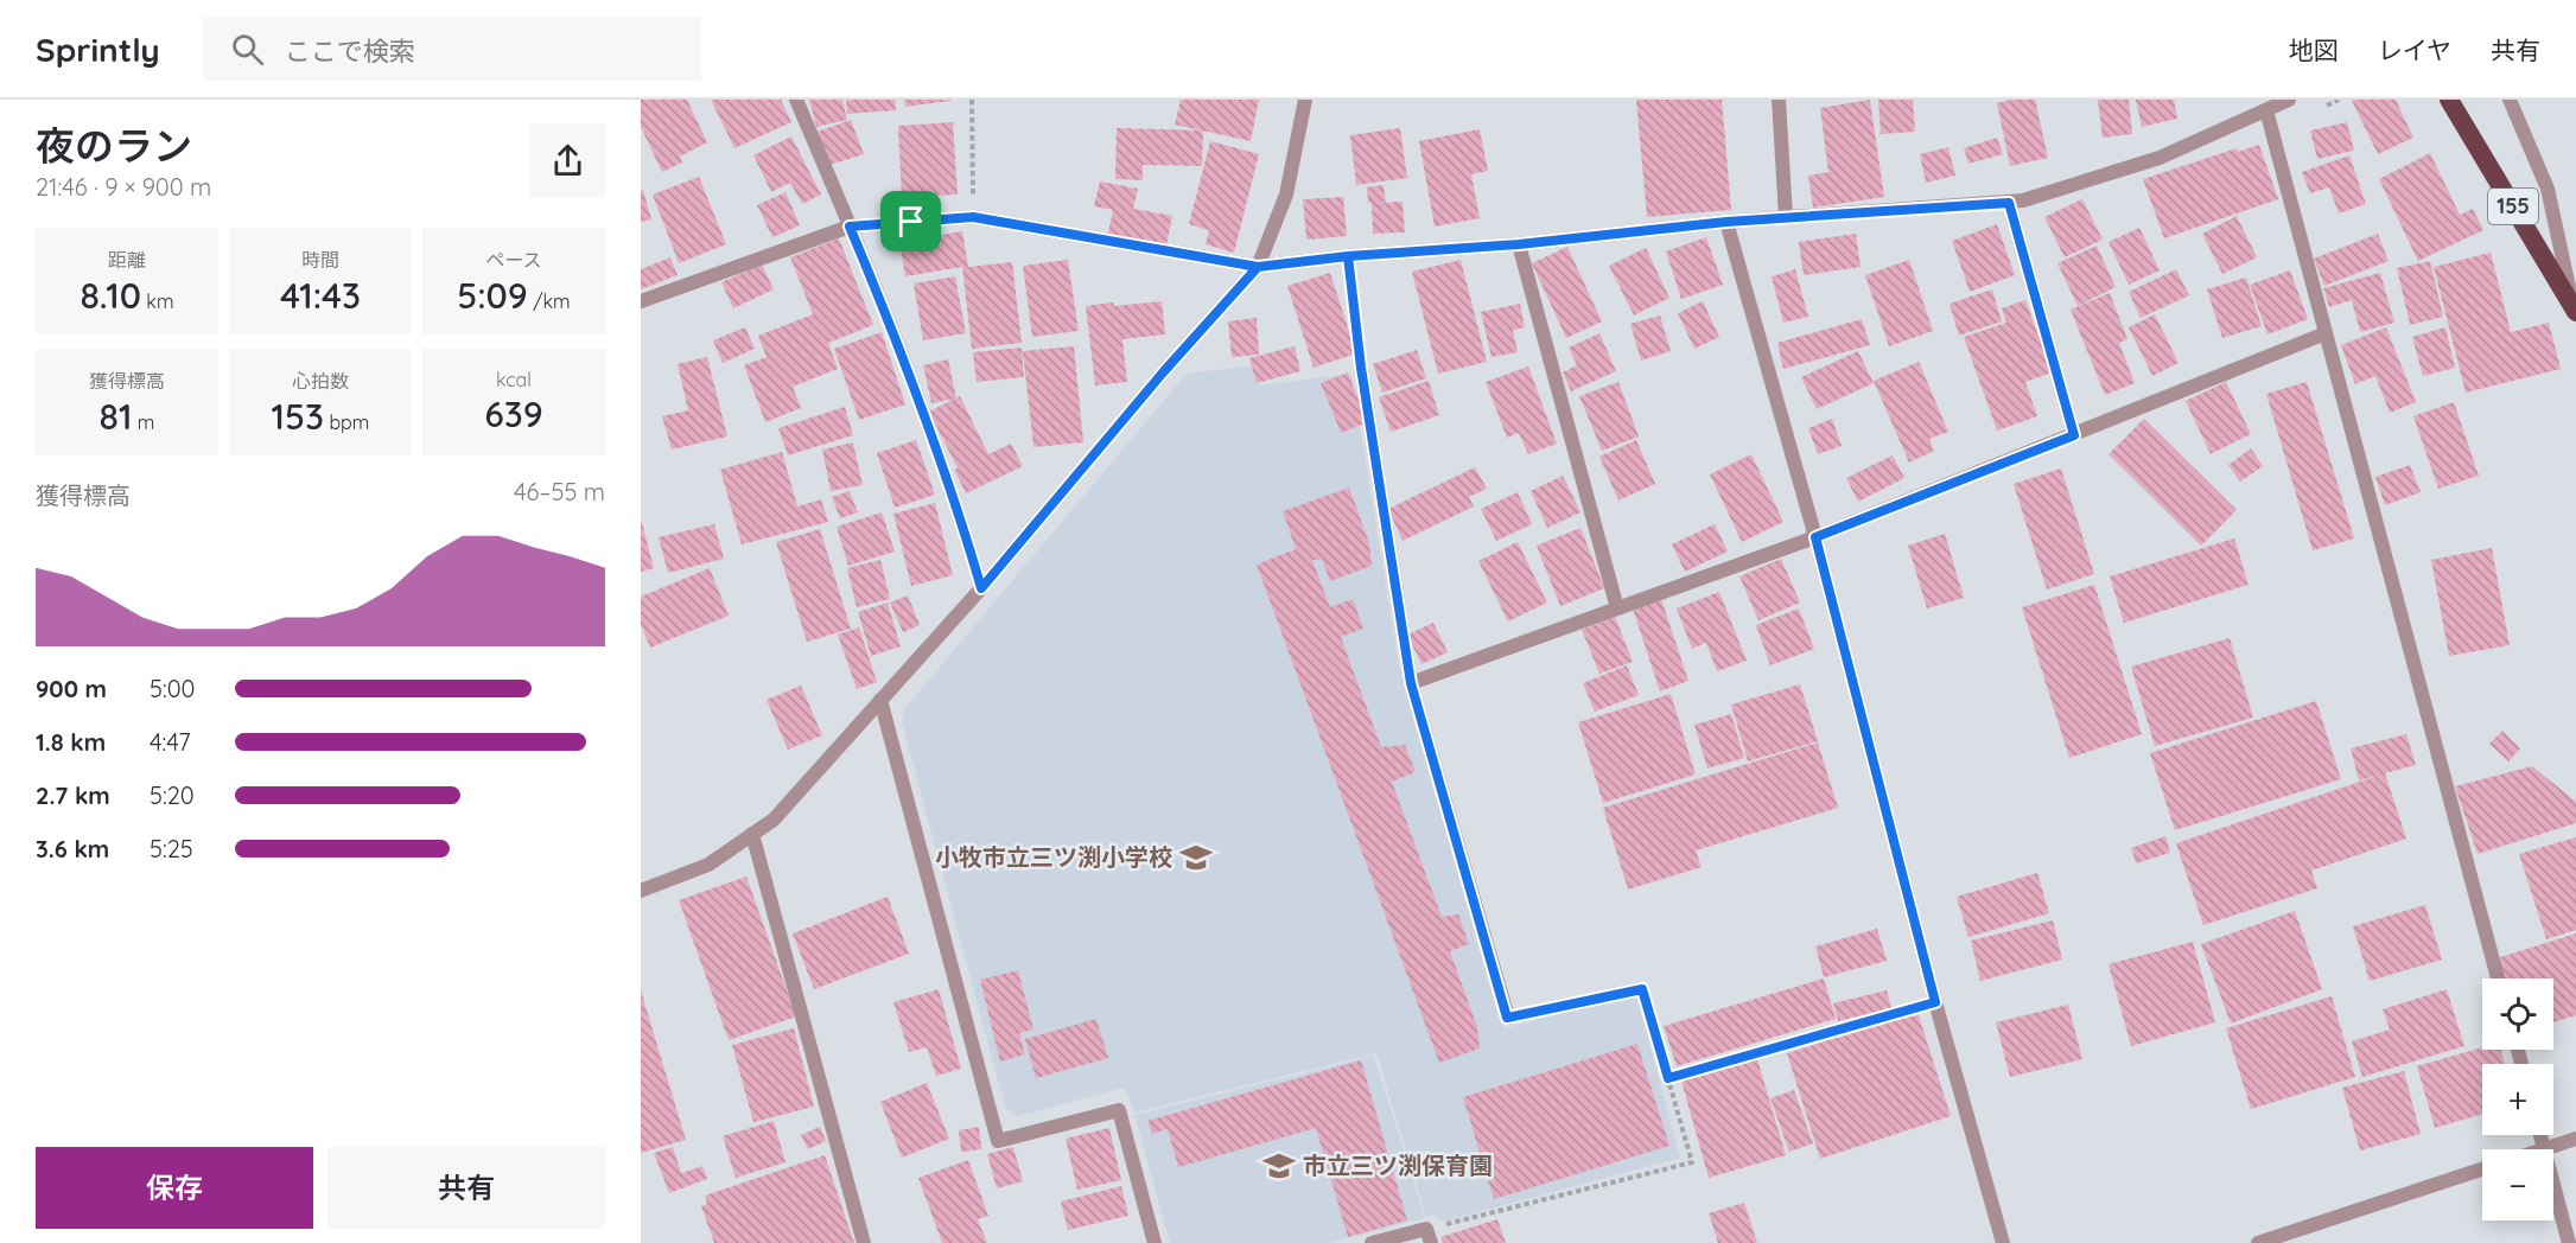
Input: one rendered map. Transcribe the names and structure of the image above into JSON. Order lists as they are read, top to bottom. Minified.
{"streets":{"highway":["155"]},"places":{"school or university":["小牧市立三ツ渕小学校","市立三ツ渕保育園"]},"page":{"header":"Sprintly","search":"ここで検索","nav":["地図","レイヤ","共有"],"heading":["夜のラン","21:46 · 9 × 900 m"],"stats":[["距離","8.10 km"],["時間","41:43"],["ペース","5:09 /km"],["獲得標高","81 m"],["心拍数","153 bpm"],["kcal","639"]],"chart":["獲得標高","46–55 m"],"list":[{"name":"900 m","note":"5:00"},{"name":"1.8 km","note":"4:47"},{"name":"2.7 km","note":"5:20"},{"name":"3.6 km","note":"5:25"}],"map_buttons":["+","−"],"buttons":["保存","共有"]}}
